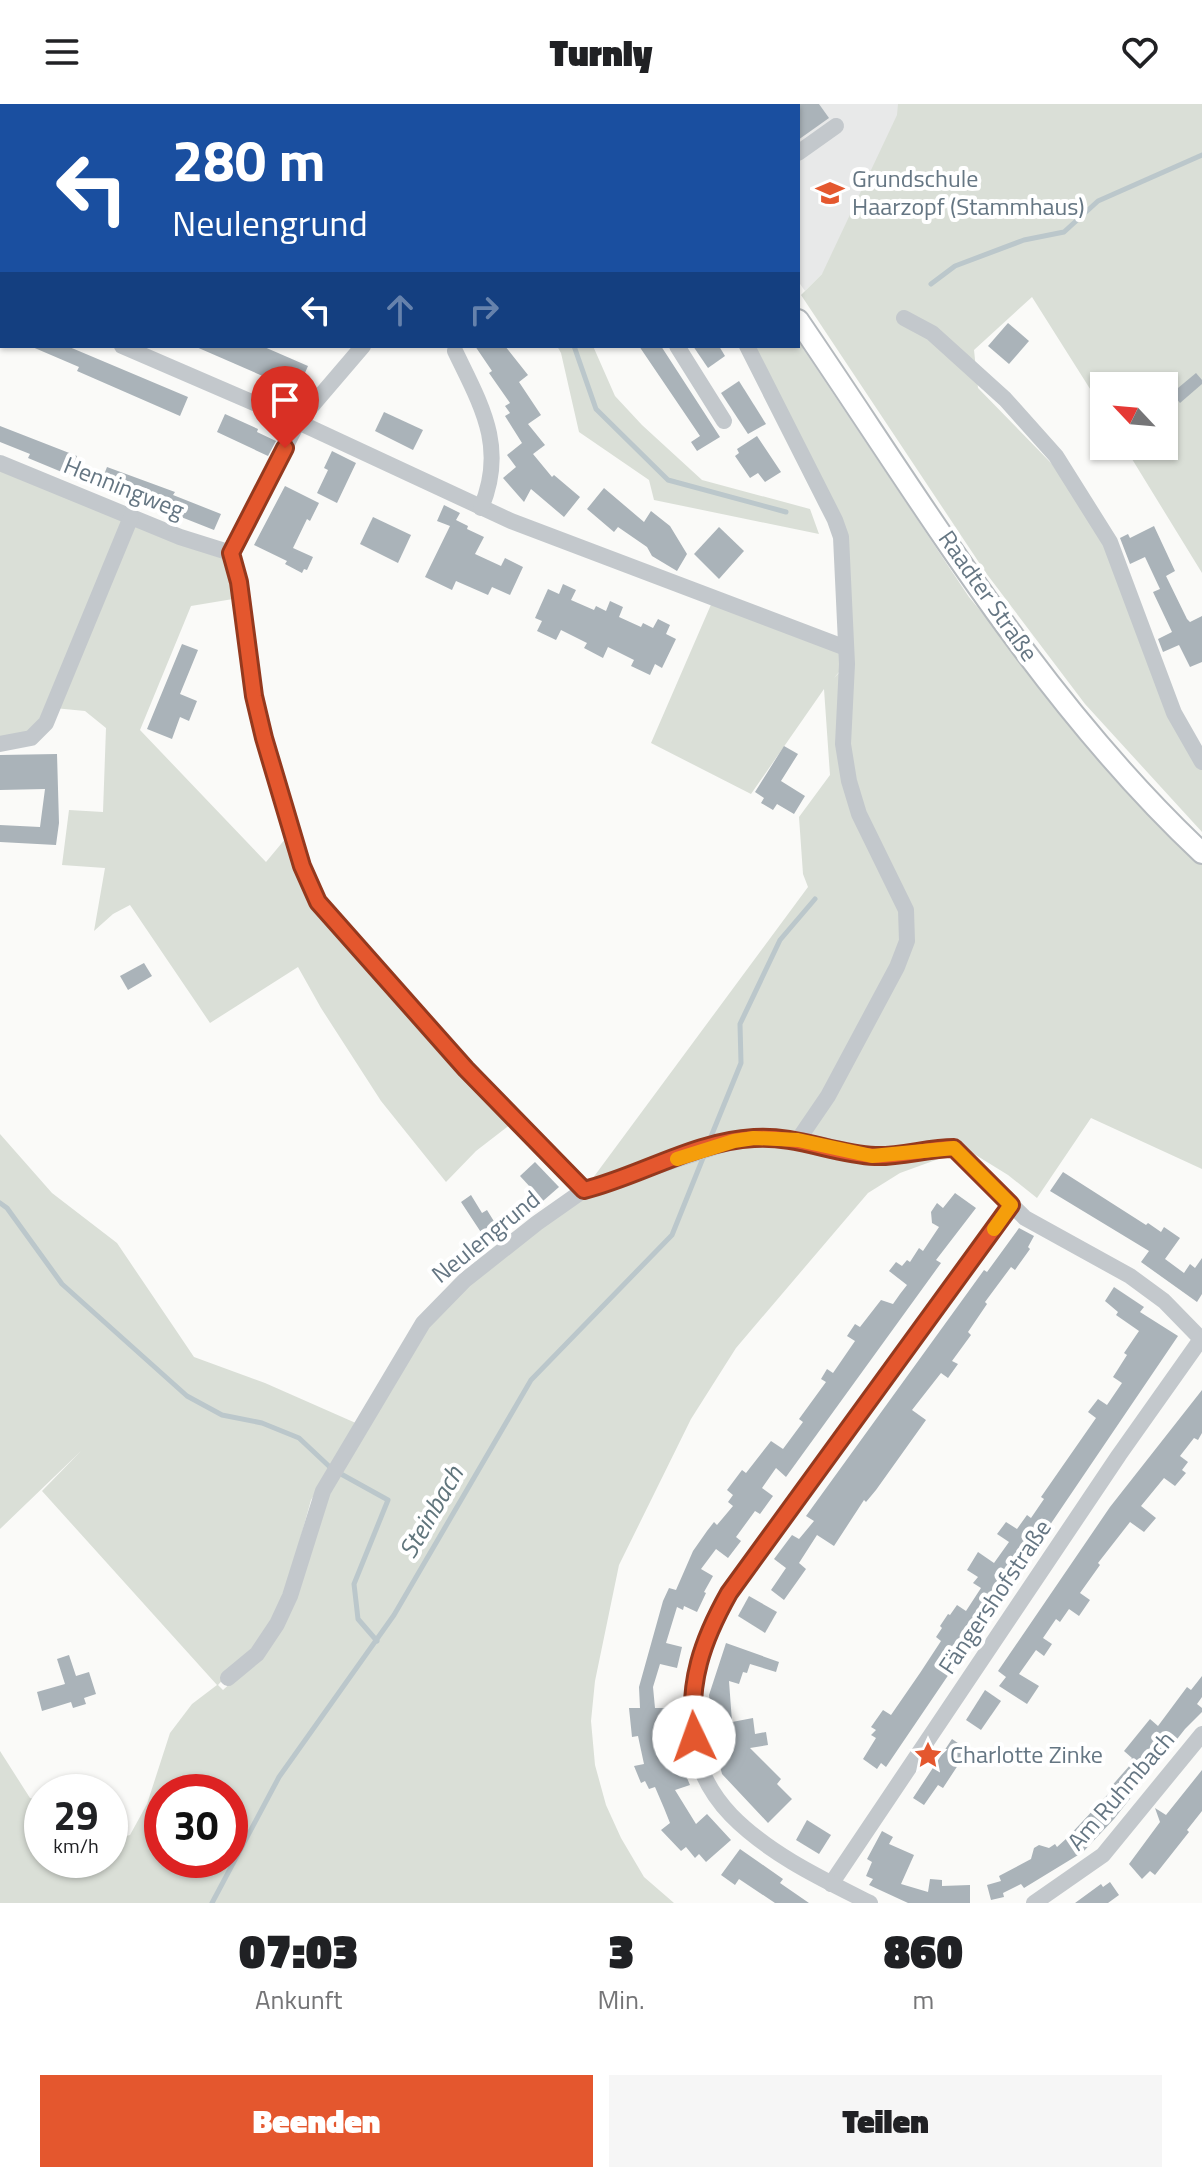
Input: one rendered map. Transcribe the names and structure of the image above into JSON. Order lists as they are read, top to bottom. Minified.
{"streets":{"main road":["Raadter Straße"],"street":["Henningweg","Neulengrund","Fängershofstraße","Am Ruhmbach"]},"crossings":[["Neulengrund","Fängershofstraße"]],"water":["Steinbach"],"places":{"school or university":["Grundschule Haarzopf (Stammhaus)"],"place":["Charlotte Zinke"]},"north":"top left","page":{"header":"Turnly","turn":["280 m","Neulengrund"],"speed":"29 km/h","limit":"30","eta":["07:03","Ankunft","3","Min.","860","m"],"buttons":["Beenden","Teilen"]}}
